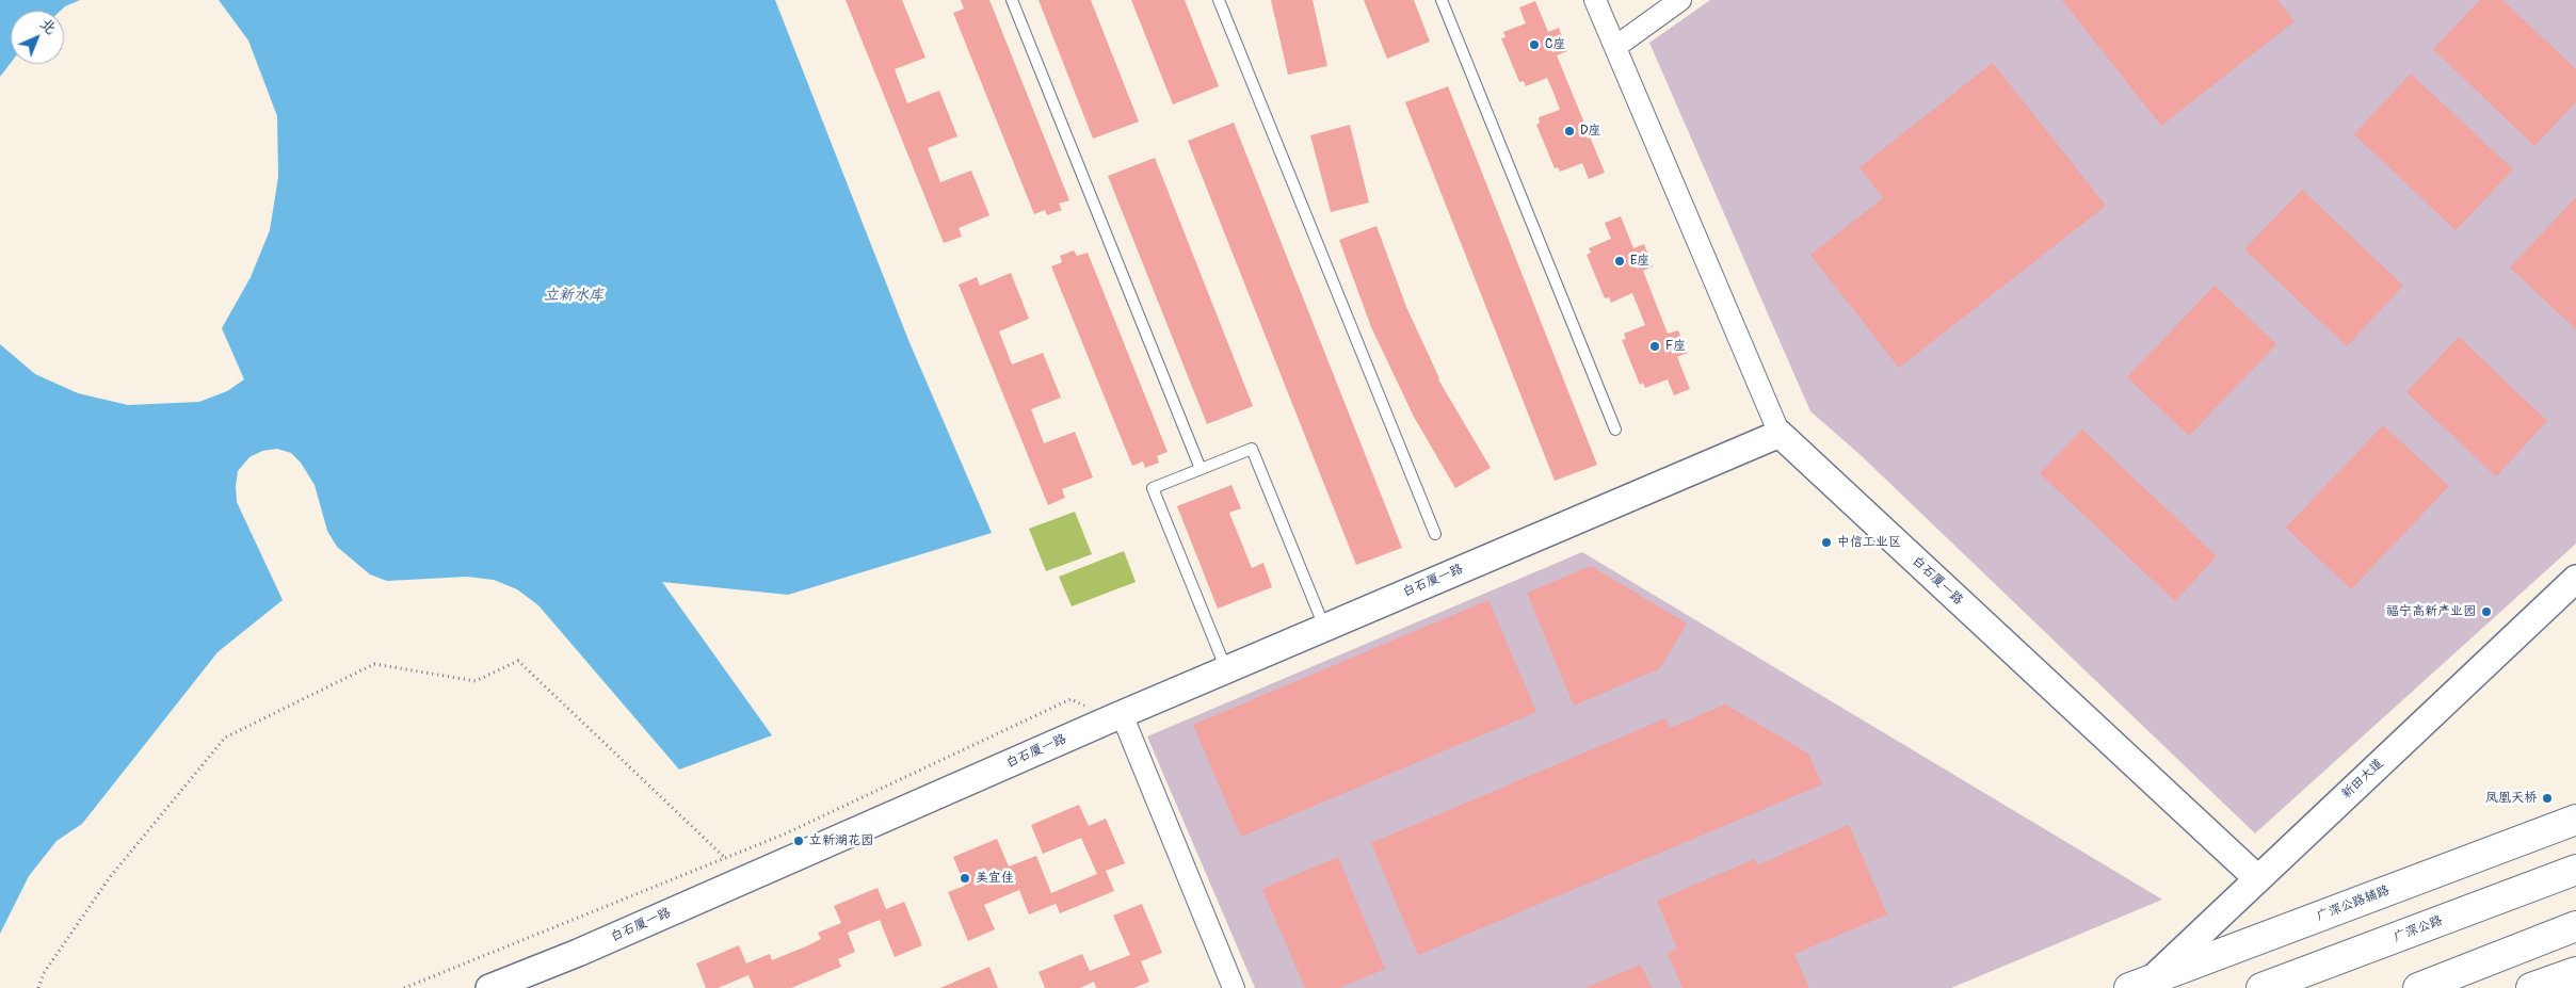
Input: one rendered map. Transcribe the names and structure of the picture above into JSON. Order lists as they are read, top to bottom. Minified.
{"streets":{"main road":["广深公路辅路","广深公路"],"street":["白石厦一路","新田大道"]},"crossings":[["白石厦一路","新田大道"],["新田大道","广深公路辅路"]],"water":["立新水库"],"places":["C座","D座","E座","F座","中信工业区","福宁高新产业园","凤凰天桥","立新湖花园","美宜佳"],"north":"top right"}
